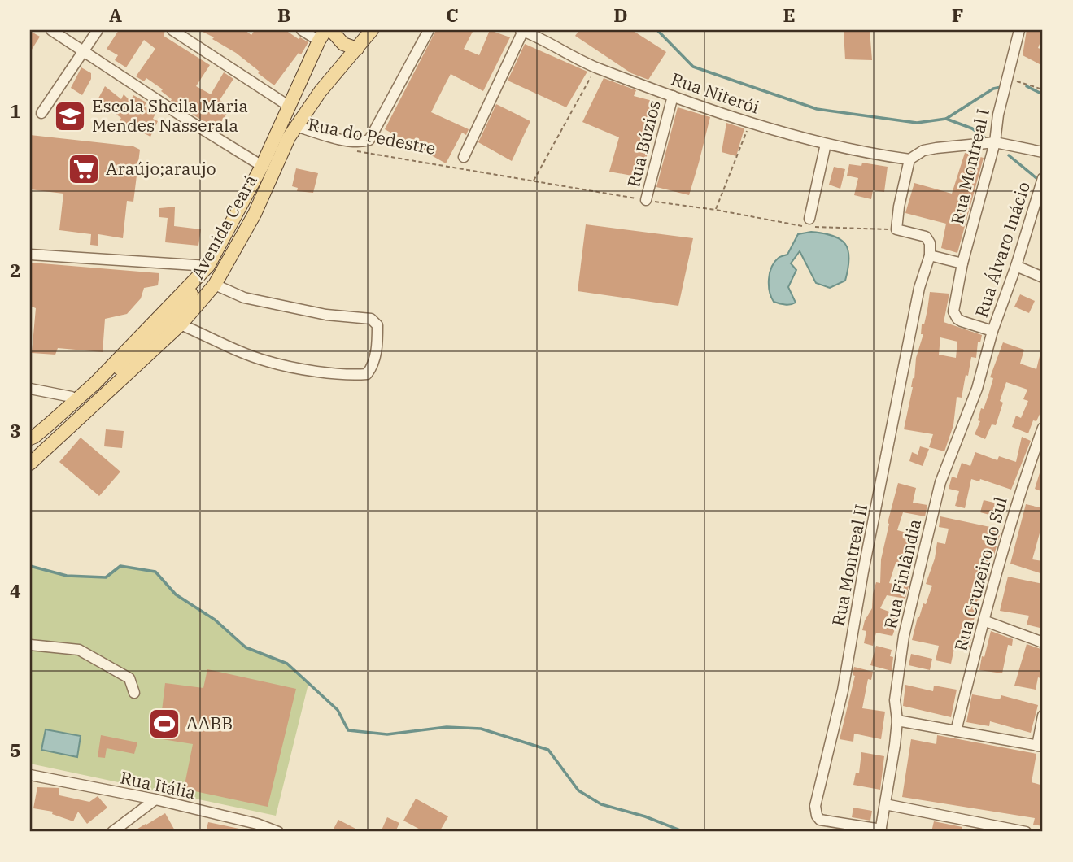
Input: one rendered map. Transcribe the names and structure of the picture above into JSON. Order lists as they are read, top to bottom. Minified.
{"streets":{"main road":["Avenida Ceará"],"street":["Rua Niterói","Rua Búzios","Rua Montreal I","Rua Álvaro Inácio","Rua Montreal II","Rua Finlândia","Rua Cruzeiro do Sul","Rua Itália"],"path":["Rua do Pedestre"]},"crossings":[["Rua Niterói","Rua Búzios"],["Rua do Pedestre","Rua Búzios"],["Rua Montreal I","Rua Álvaro Inácio"],["Rua Montreal I","Rua Finlândia"],["Rua Álvaro Inácio","Rua Finlândia"],["Rua Montreal II","Rua Finlândia"]],"places":{"school or university":["Escola Sheila Maria Mendes Nasserala"],"supermarket":["Araújo;araujo"],"sports":["AABB"]},"grid":{"columns":["A","B","C","D","E","F"],"rows":["1","2","3","4","5"]}}
